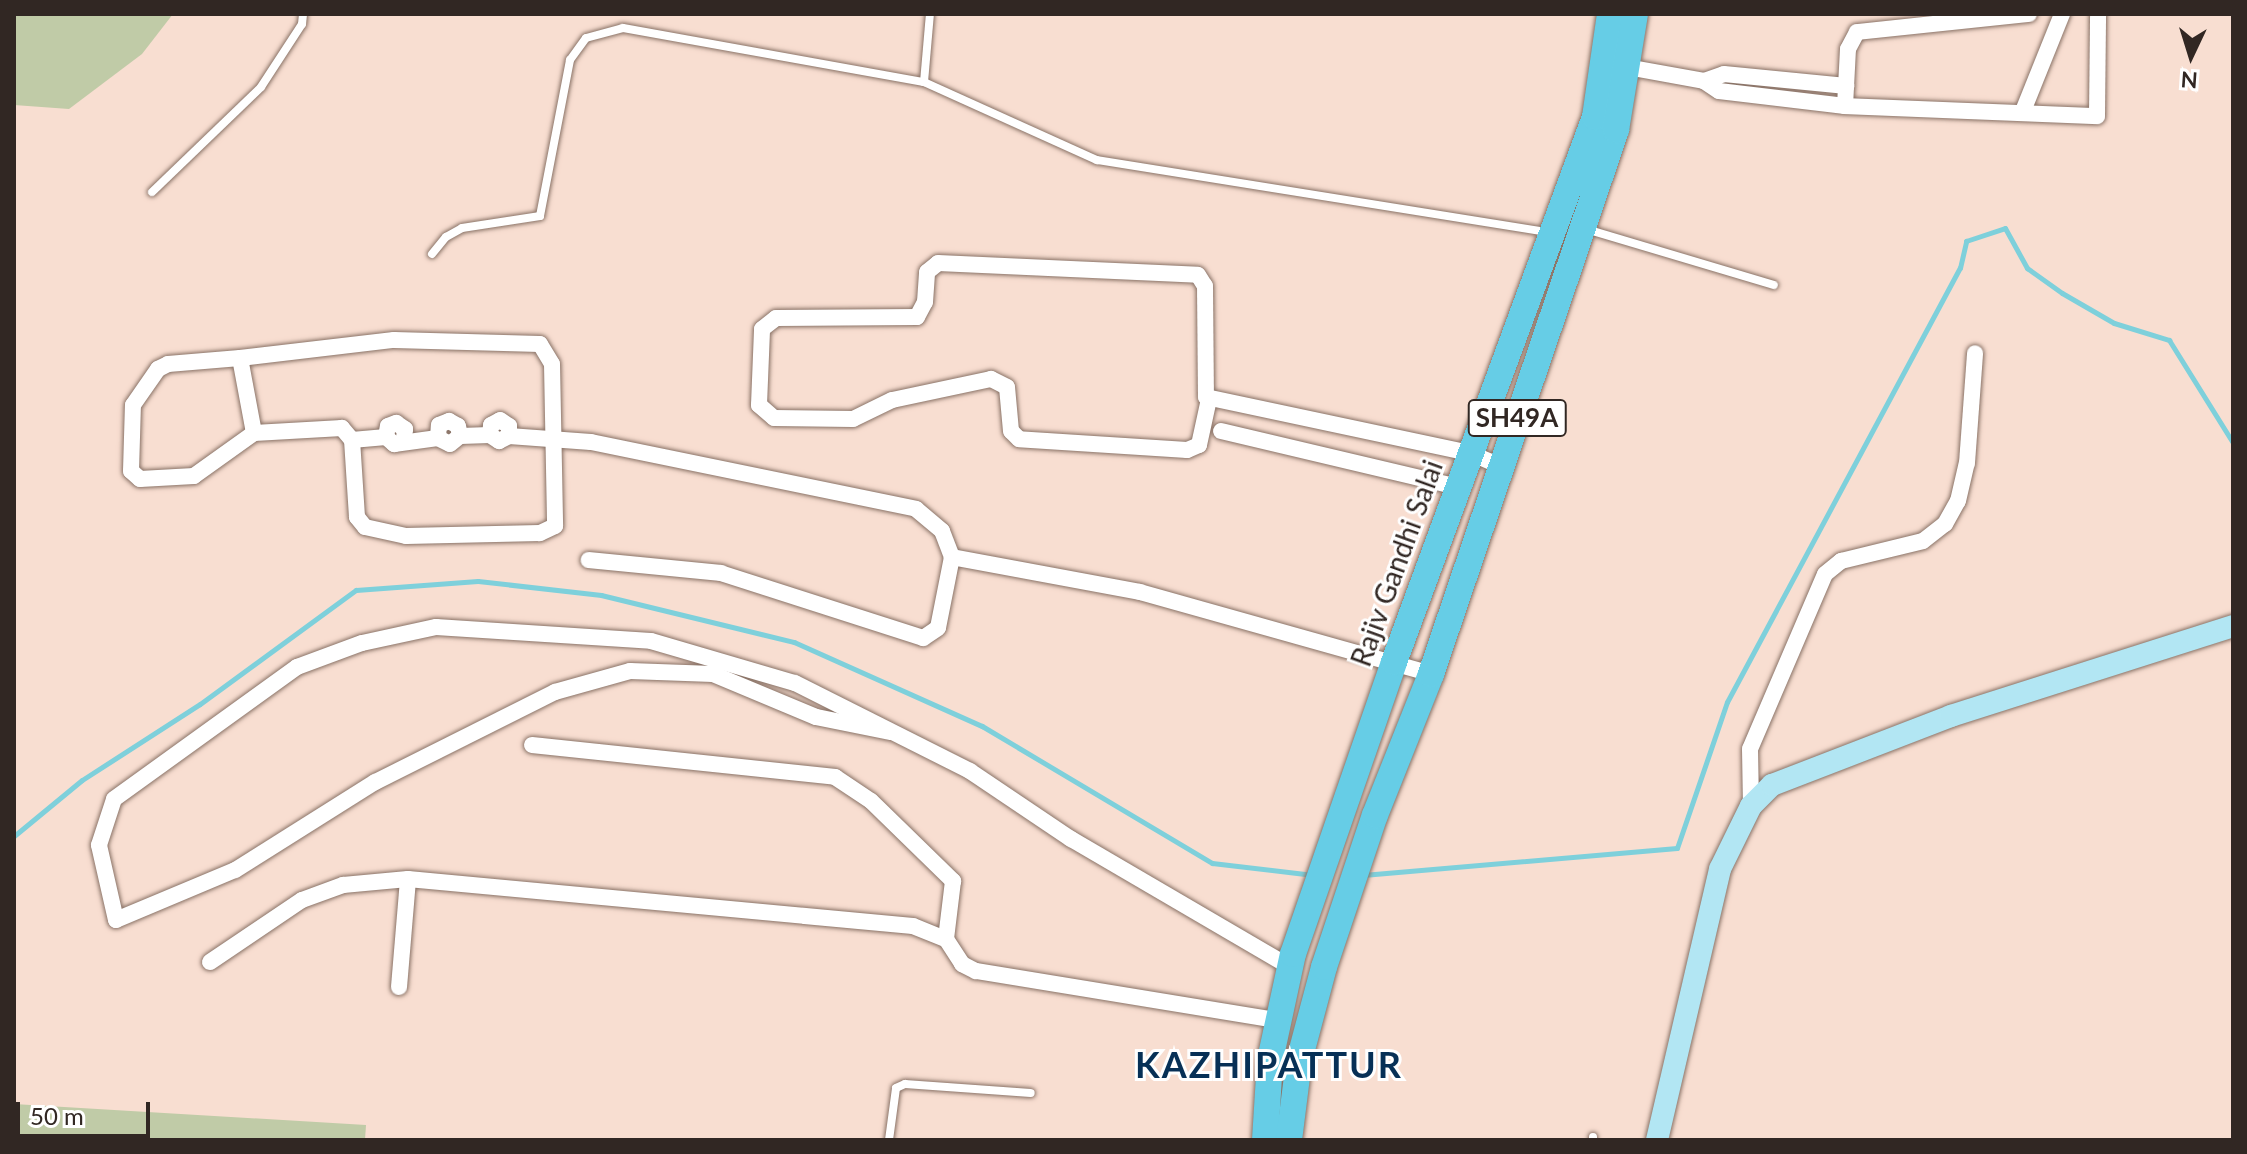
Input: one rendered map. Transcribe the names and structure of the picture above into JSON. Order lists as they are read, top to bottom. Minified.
{"streets":{"main road":["SH49A","Rajiv Gandhi Salai"]},"districts":["KAZHIPATTUR"],"scale_bar":"50 m","north":"bottom"}
